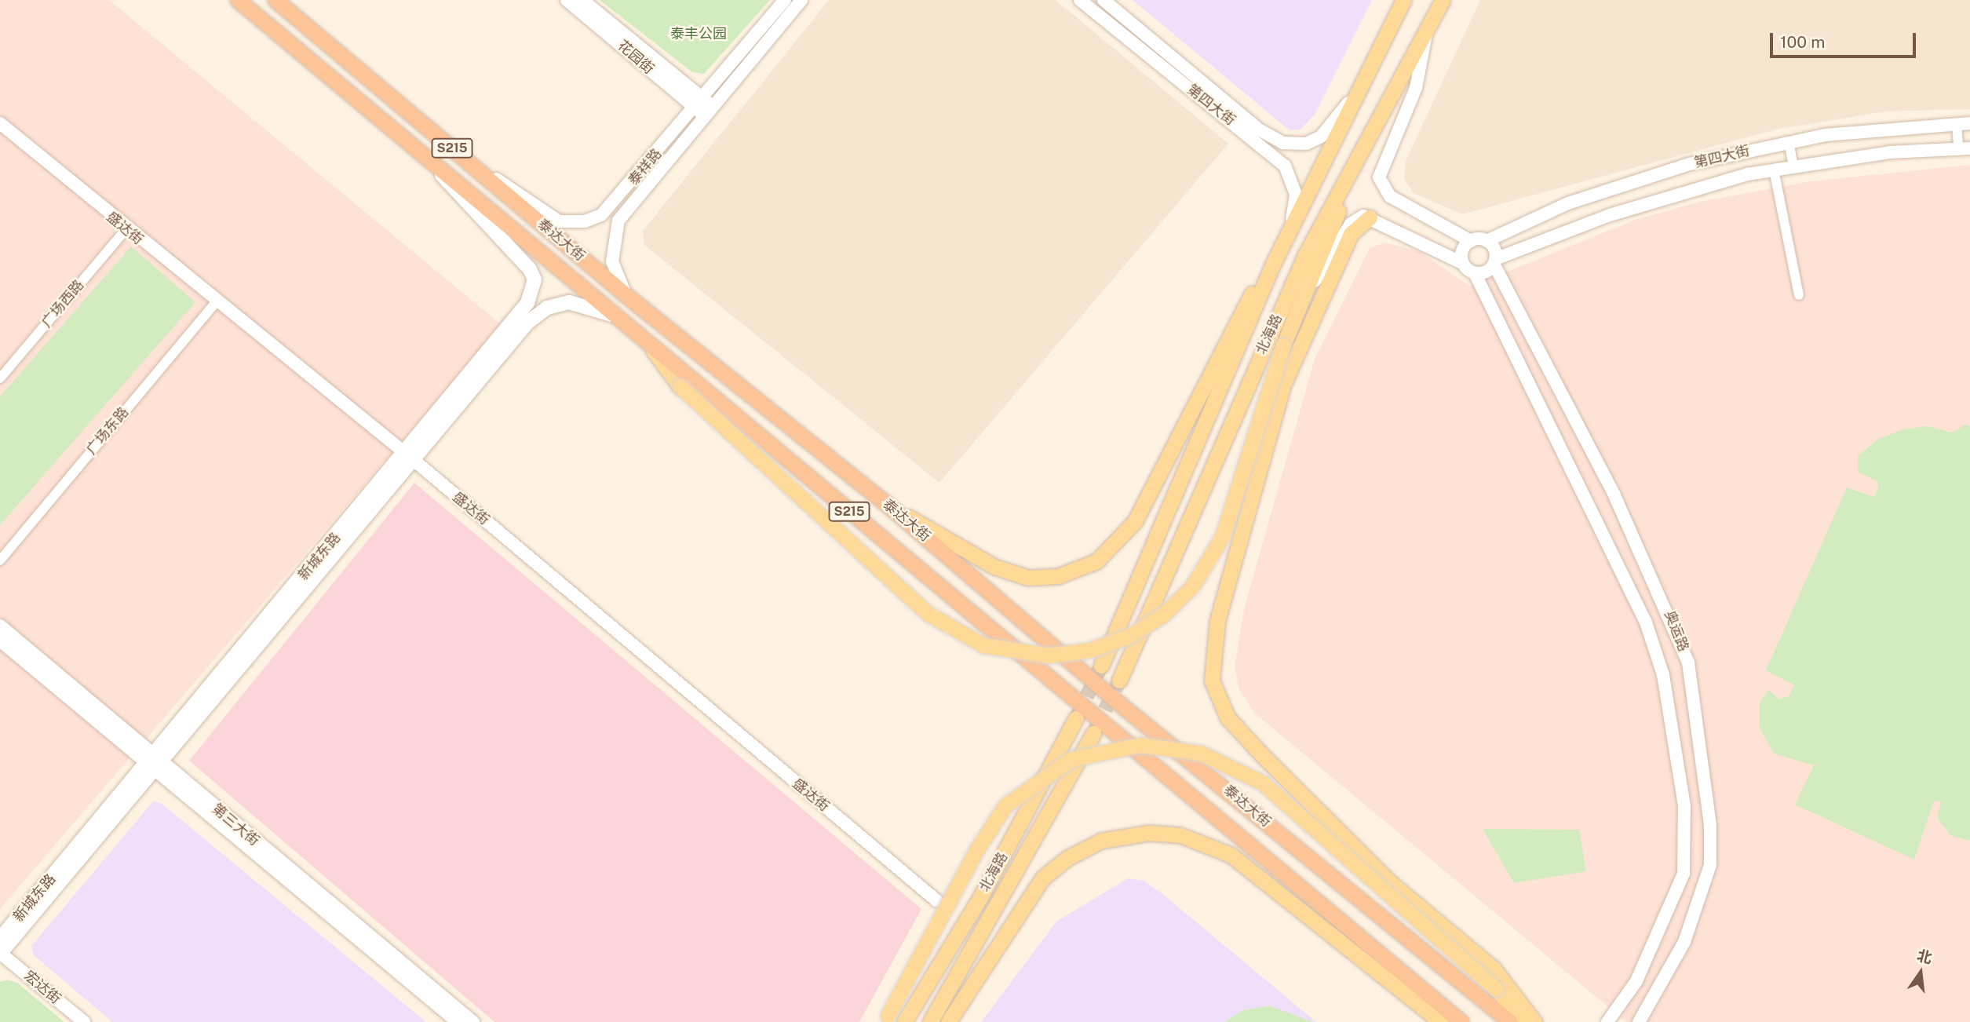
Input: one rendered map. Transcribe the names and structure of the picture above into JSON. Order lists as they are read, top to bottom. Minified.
{"streets":{"highway":["S215","泰达大街"],"main road":["北海路","新城东路"],"street":["花园街","第四大街","泰祥路","盛达街","广场西路","广场东路","奥运路","第三大街","宏达街"]},"crossings":[["花园街","泰祥路"],["第四大街","北海路"],["第四大街","奥运路"],["泰祥路","泰达大街"],["盛达街","广场西路"],["盛达街","广场东路"],["盛达街","新城东路"],["泰达大街","新城东路"],["新城东路","第三大街"],["新城东路","宏达街"]],"parks":["泰丰公园"],"scale_bar":"100 m","north":"top"}
